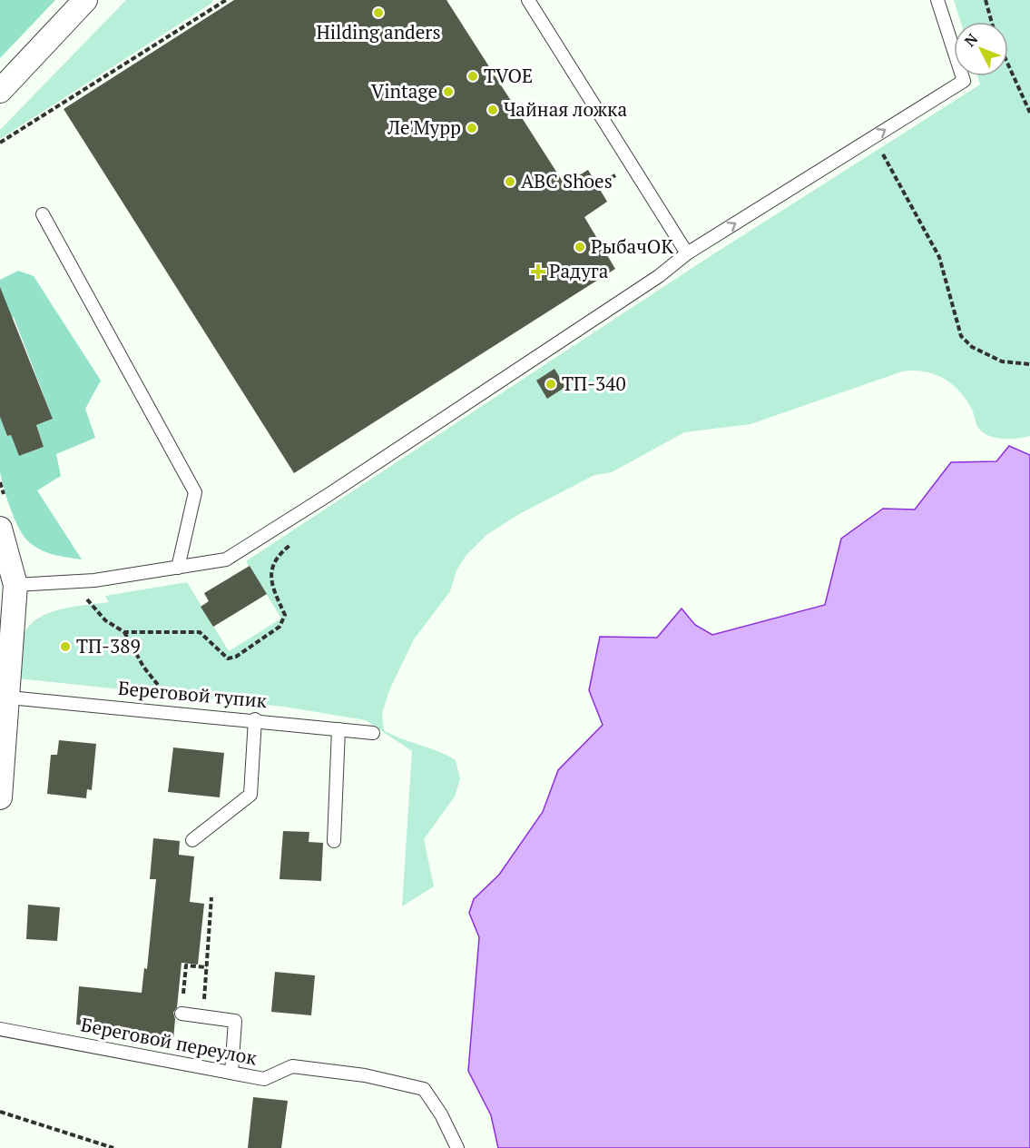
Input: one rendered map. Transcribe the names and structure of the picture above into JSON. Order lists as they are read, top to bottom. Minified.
{"streets":{"lane":["Береговой тупик","Береговой переулок"]},"places":{"other":["Hilding anders","TVOE","Vintage","Чайная ложка","Ле'Мурр","ABC Shoes","РыбачОК","ТП-340","ТП-389"],"health":["Радуга"]},"north":"top left"}
